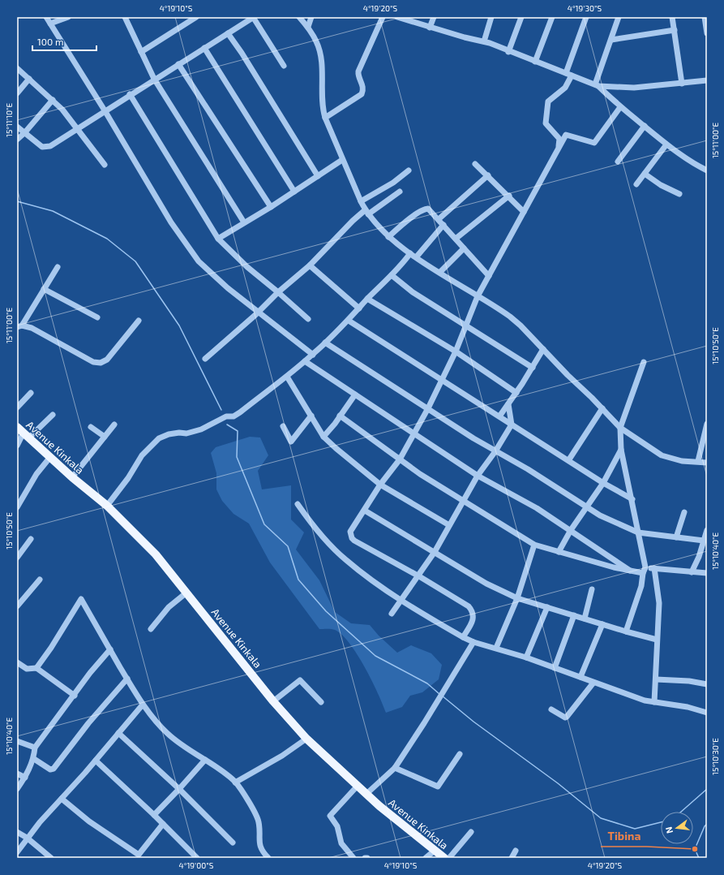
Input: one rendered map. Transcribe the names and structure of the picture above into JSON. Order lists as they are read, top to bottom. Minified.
{"streets":{"main road":["Avenue Kinkala"]},"places":["Tibina"],"scale_bar":"100 m","north":"left","coordinates":["4°19'10\"S","4°19'20\"S","4°19'30\"S","15°11'10\"E","15°11'00\"E","15°10'50\"E","15°10'40\"E","15°10'30\"E","4°19'00\"S"]}
